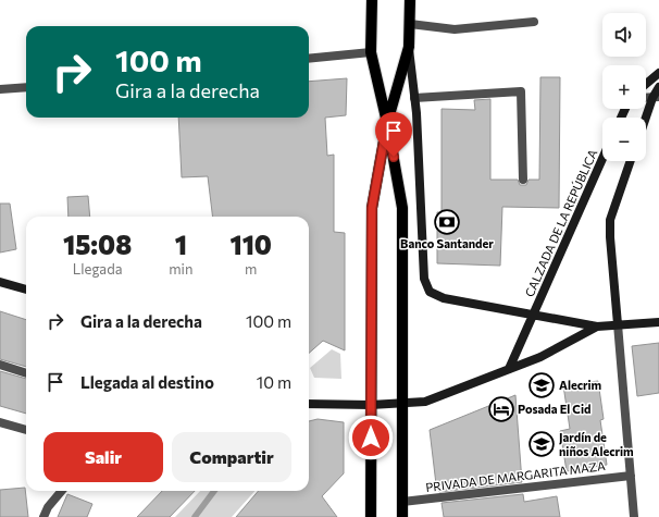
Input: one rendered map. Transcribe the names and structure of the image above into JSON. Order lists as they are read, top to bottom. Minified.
{"streets":{"main road":["CALZADA DE LA REPÚBLICA"],"street":["PRIVADA DE MARGARITA MAZA"]},"places":{"bank":["Banco Santander"],"school or university":["Alecrim","Jardín de niños Alecrim"],"hotel":["Posada El Cid"]},"page":{"map_buttons":["+","−"],"turn":["100 m","Gira a la derecha"],"eta":["15:08","Llegada","1","min","110","m"],"list":[{"name":"Gira a la derecha","value":"100 m"},{"name":"Llegada al destino","value":"10 m"}],"buttons":["Salir","Compartir"]}}
